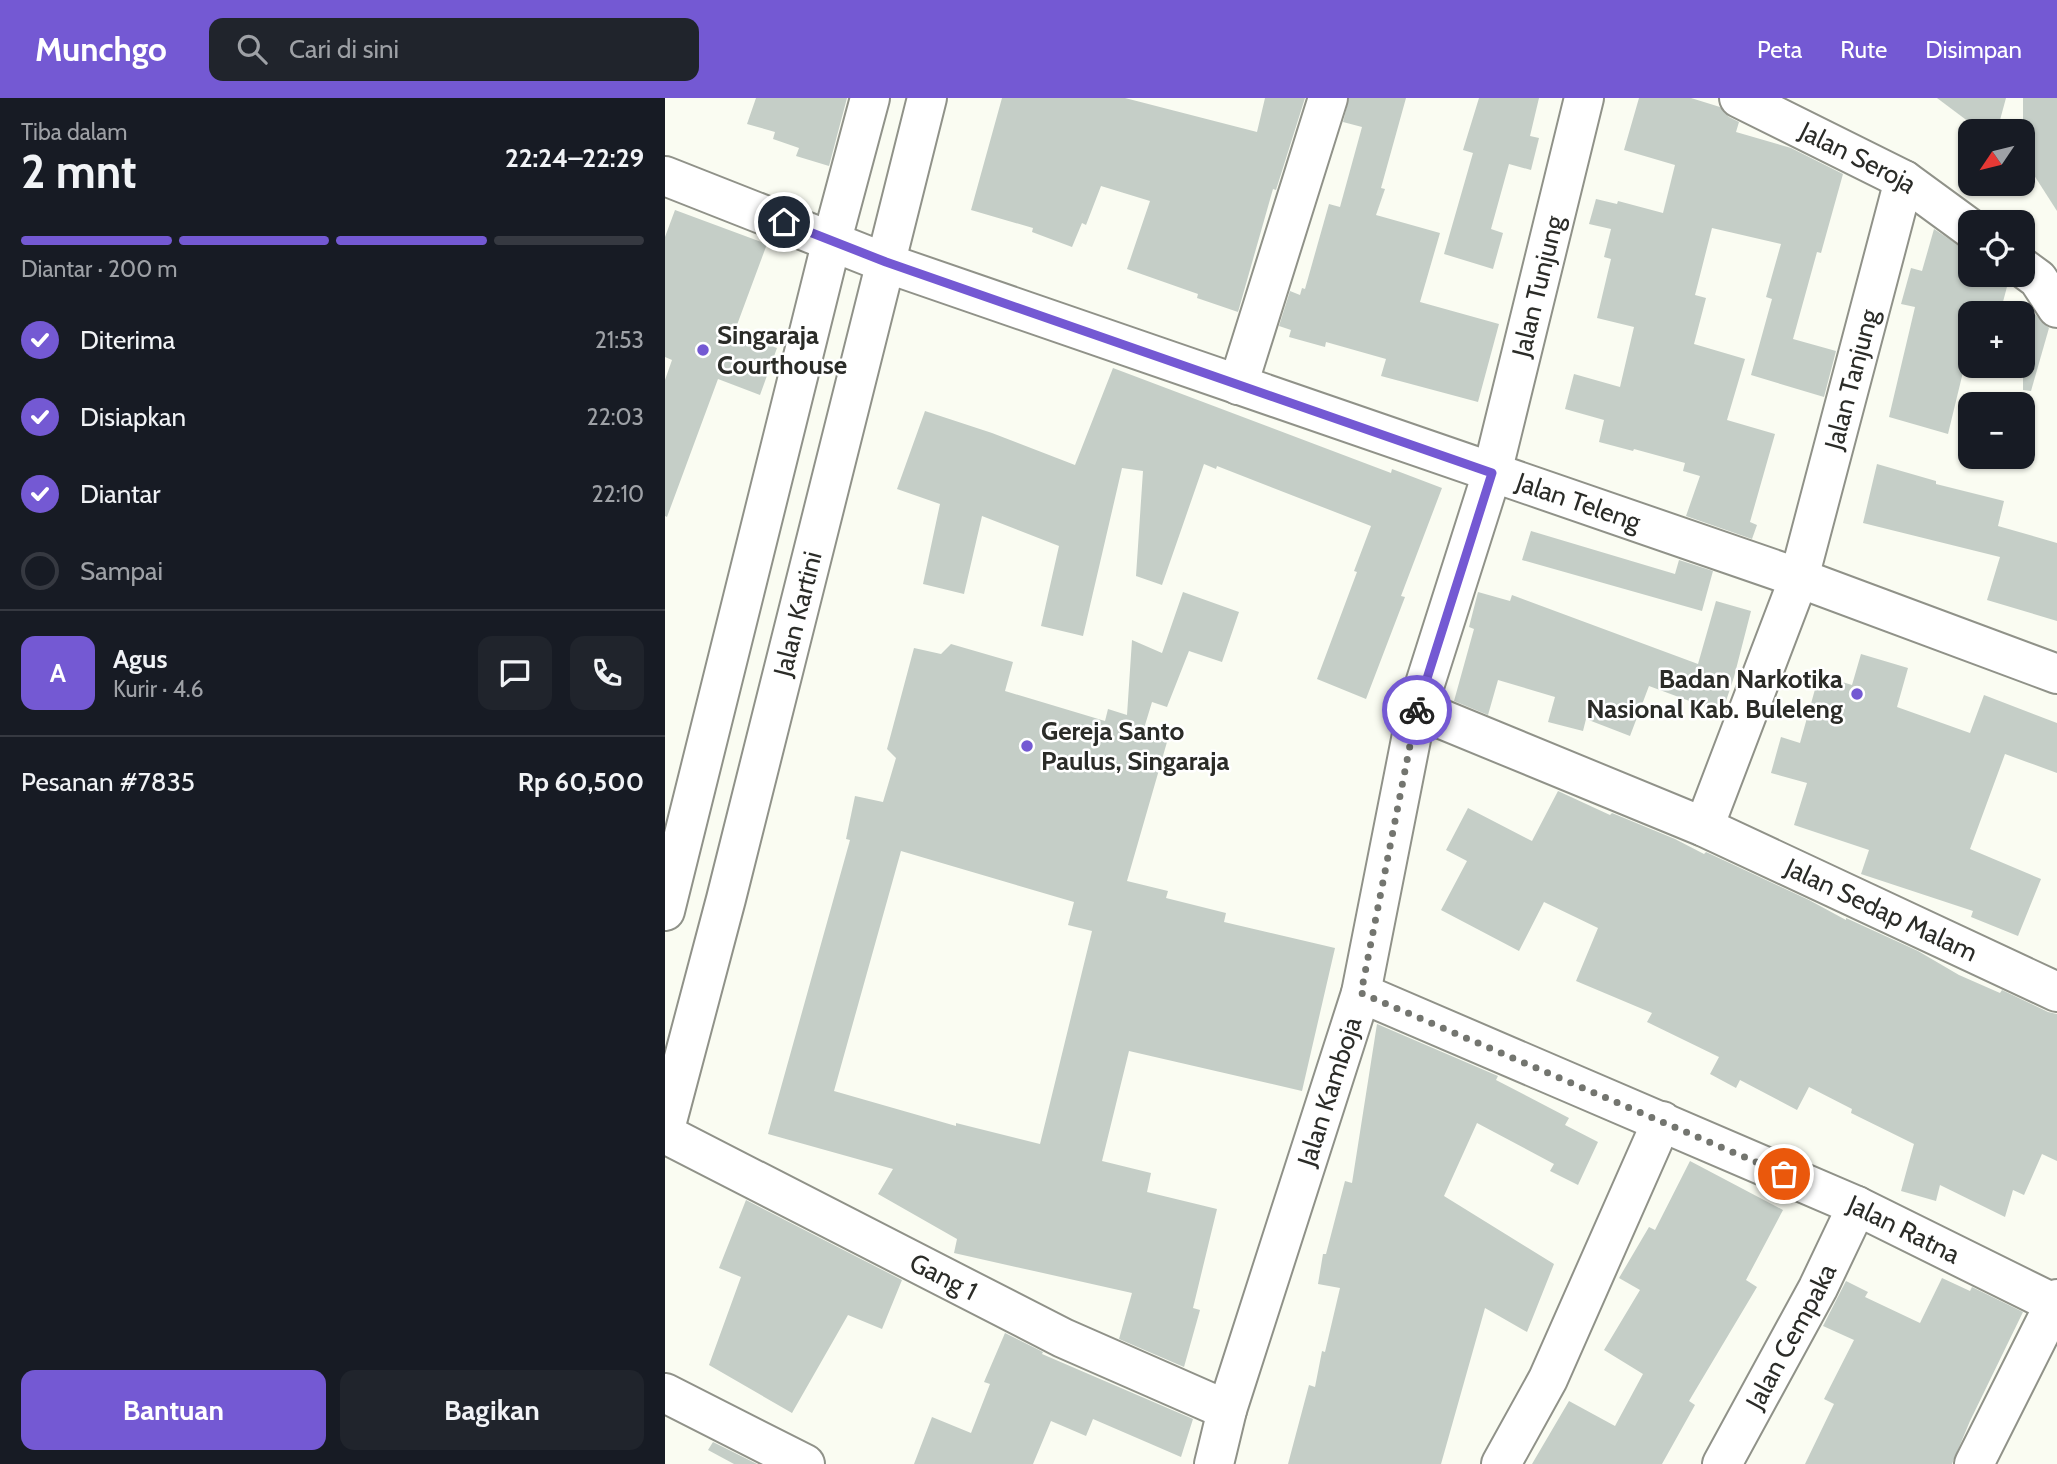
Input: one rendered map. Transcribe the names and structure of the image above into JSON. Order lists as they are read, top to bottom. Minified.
{"streets":{"street":["Jalan Seroja","Jalan Tunjung","Jalan Tanjung","Jalan Teleng","Jalan Kartini","Jalan Sedap Malam","Jalan Kamboja","Jalan Ratna","Gang 1","Jalan Cempaka"]},"crossings":[["Jalan Seroja","Jalan Tanjung"],["Jalan Tunjung","Jalan Teleng"],["Jalan Tunjung","Jalan Kamboja"],["Jalan Tanjung","Jalan Teleng"],["Jalan Teleng","Jalan Kartini"],["Jalan Teleng","Jalan Kamboja"],["Jalan Kartini","Gang 1"],["Jalan Sedap Malam","Jalan Kamboja"],["Jalan Kamboja","Jalan Ratna"],["Jalan Kamboja","Gang 1"],["Jalan Ratna","Jalan Cempaka"]],"places":["Singaraja Courthouse","Badan Narkotika Nasional Kab. Buleleng","Gereja Santo Paulus, Singaraja"],"north":"bottom left","page":{"header":"Munchgo","search":"Cari di sini","nav":["Peta","Rute","Disimpan"],"heading":["2 mnt","Tiba dalam","22:24–22:29"],"panel":["Agus","Kurir · 4.6","Pesanan #7835","Rp 60,500"],"map_buttons":["+","−"],"bar":"Diantar · 200 m","list":[["Diterima","21:53"],["Disiapkan","22:03"],["Diantar","22:10"],"Sampai"],"round":"A","buttons":["Bantuan","Bagikan"]}}
